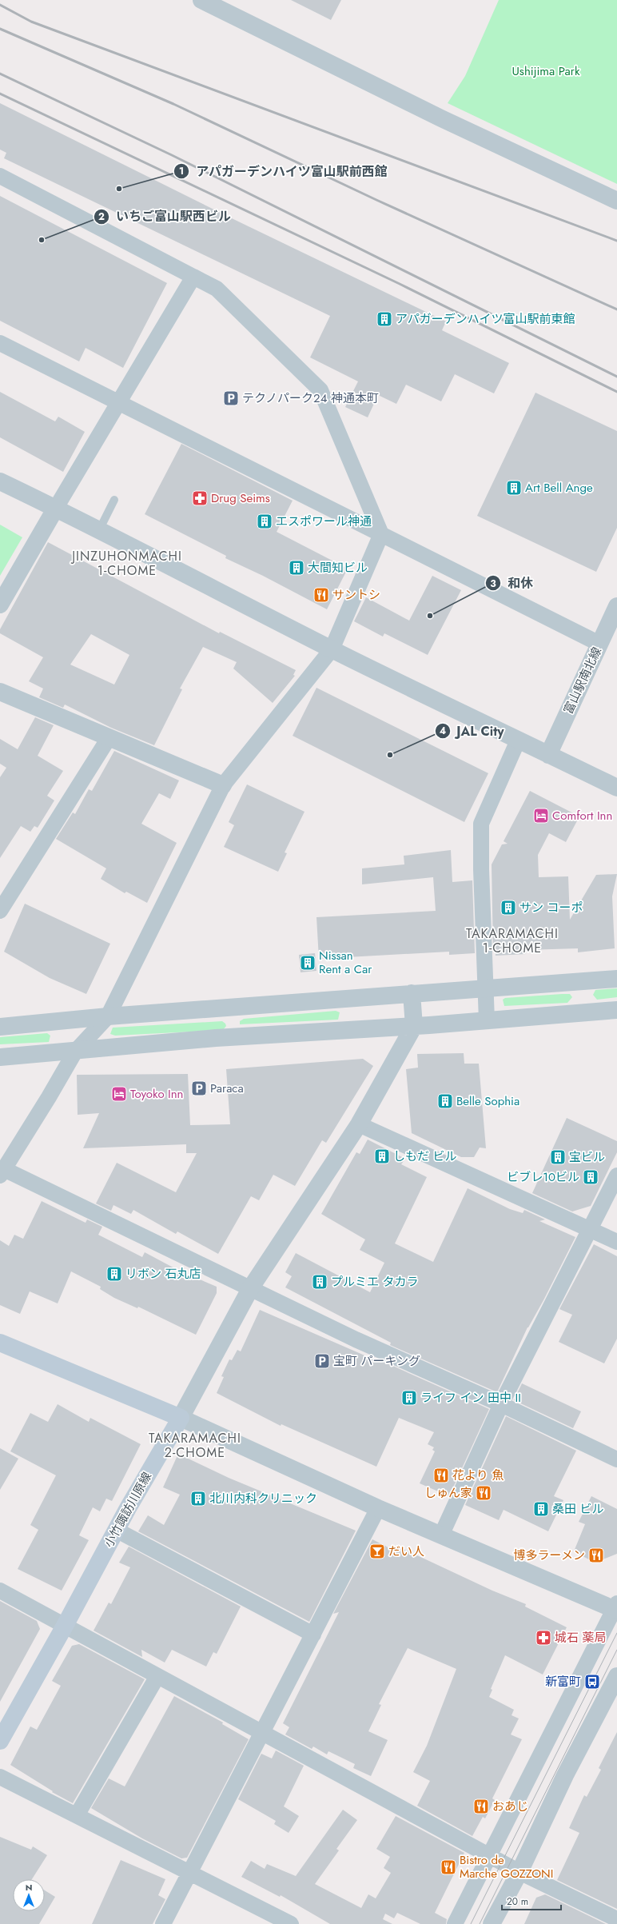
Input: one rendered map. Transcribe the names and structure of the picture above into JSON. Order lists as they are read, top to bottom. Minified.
{"streets":{"main road":["小竹諏訪川原線"],"street":["富山駅南北線"]},"districts":["JINZUHONMACHI 1-CHOME","TAKARAMACHI 1-CHOME","TAKARAMACHI 2-CHOME"],"parks":["Ushijima Park"],"places":{"other":["アパガーデンハイツ富山駅前西館","いちご富山駅西ビル","和休","JAL City"],"building":["アパガーデンハイツ富山駅前東館","Art Bell Ange","エスポワール神通","大間知ビル","サン コーポ","Nissan Rent a Car","Belle Sophia","しもだ ビル","宝ビル","ビブレ10ビル","リボン 石丸店","プルミエ タカラ","ライフ イン 田中 II","北川内科クリニック","桑田 ビル"],"parking":["テクノパーク24 神通本町","Paraca","宝町 パーキング"],"pharmacy":["Drug Seims","城石 薬局"],"restaurant":["サントシ","花より 魚","しゅん家","博多ラーメン","おあじ","Bistro de Marche GOZZONI"],"hotel":["Comfort Inn","Toyoko Inn"],"bar":["だい人"],"bus stop":["新富町"]},"scale_bar":"20 m","north":"top"}
